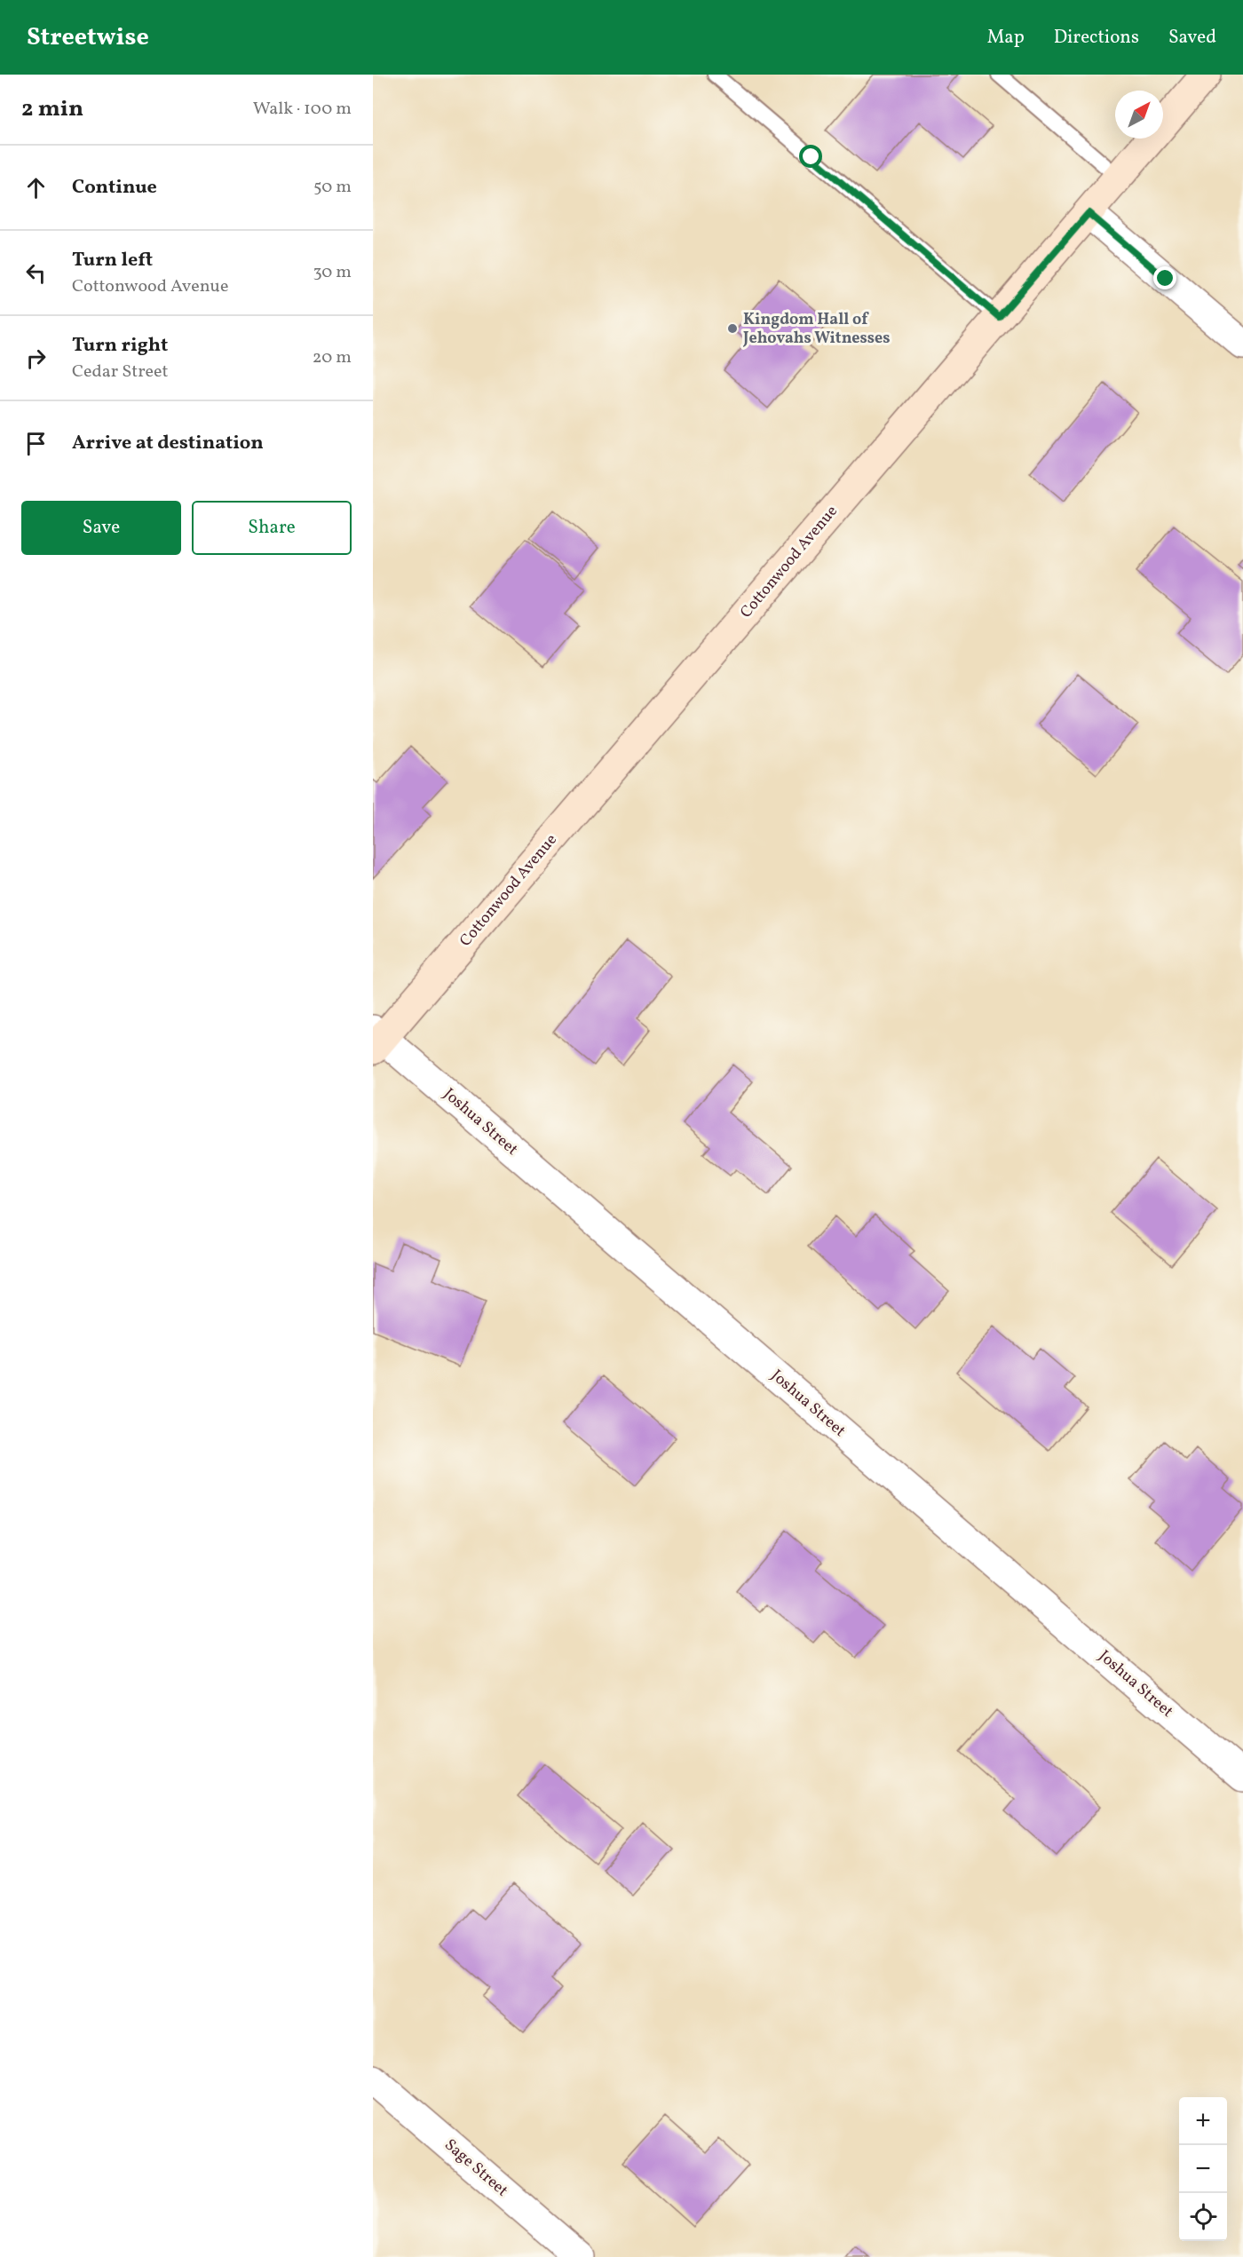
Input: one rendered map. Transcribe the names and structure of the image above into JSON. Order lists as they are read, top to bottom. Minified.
{"streets":{"street":["Cottonwood Avenue","Joshua Street","Sage Street"]},"crossings":[["Cottonwood Avenue","Joshua Street"]],"places":["Kingdom Hall of Jehovahs Witnesses"],"north":"top right","page":{"header":"Streetwise","nav":["Map","Directions","Saved"],"heading":["2 min","Walk · 100 m"],"list":[["Continue","50 m"],["Turn left","Cottonwood Avenue","30 m"],["Turn right","Cedar Street","20 m"],"Arrive at destination"],"buttons":["Save","Share"],"map_buttons":["+","−"]}}
